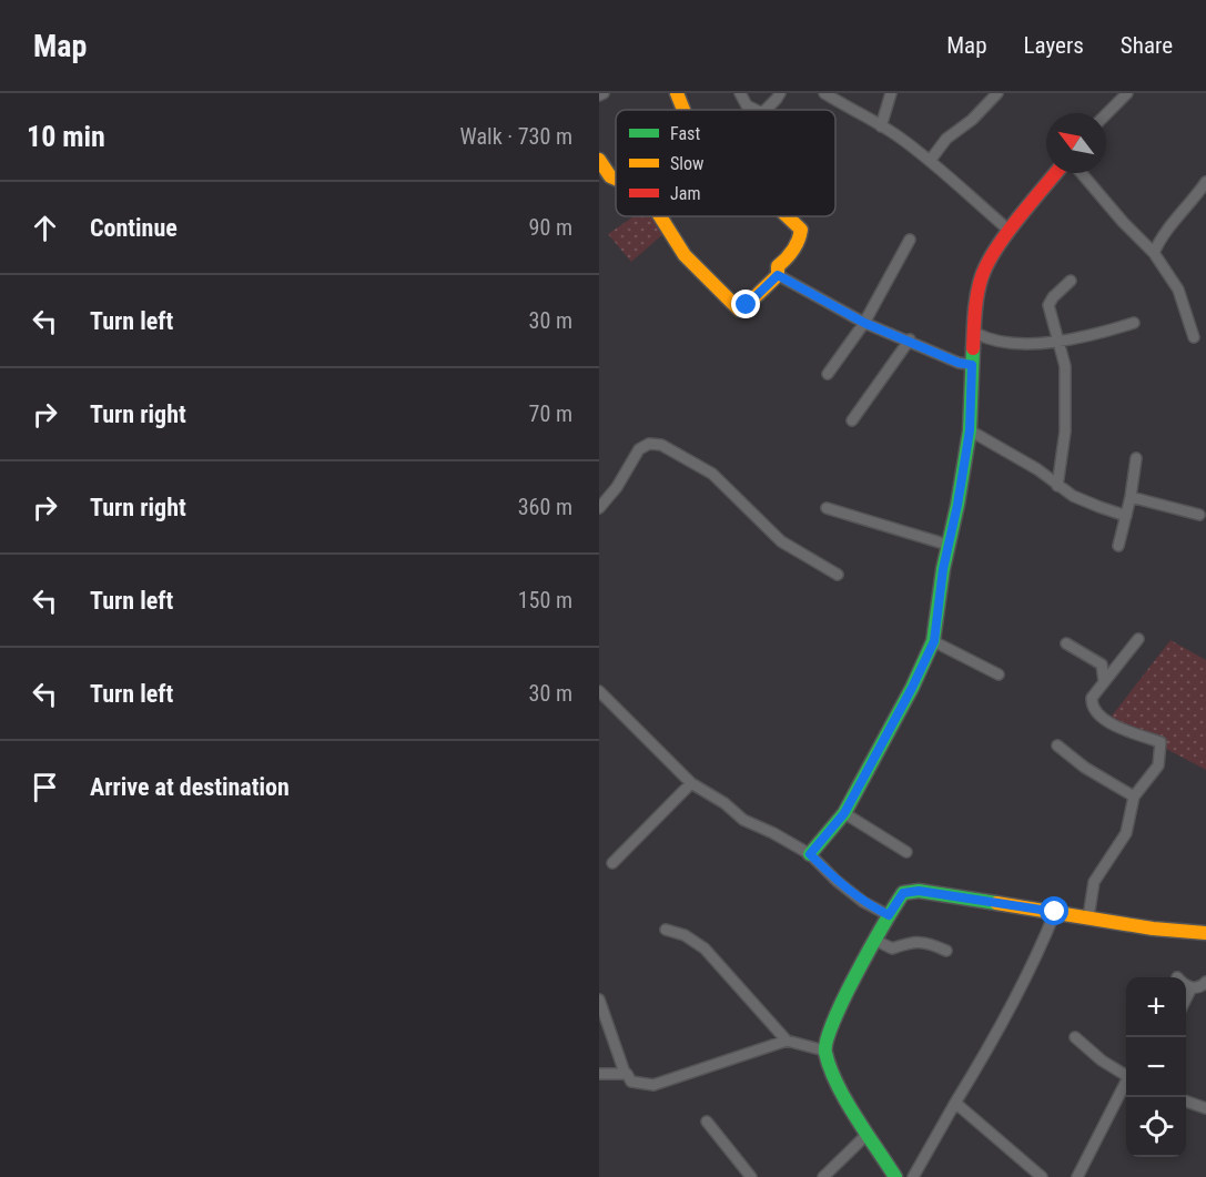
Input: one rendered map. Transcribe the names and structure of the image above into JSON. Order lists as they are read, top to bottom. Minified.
{"legend":["Fast","Slow","Jam"],"north":"top left","page":{"header":"Map","nav":["Map","Layers","Share"],"heading":["10 min","Walk · 730 m"],"list":[["Continue","90 m"],["Turn left","30 m"],["Turn right","70 m"],["Turn right","360 m"],["Turn left","150 m"],["Turn left","30 m"],"Arrive at destination"],"map_buttons":["+","−"]}}
